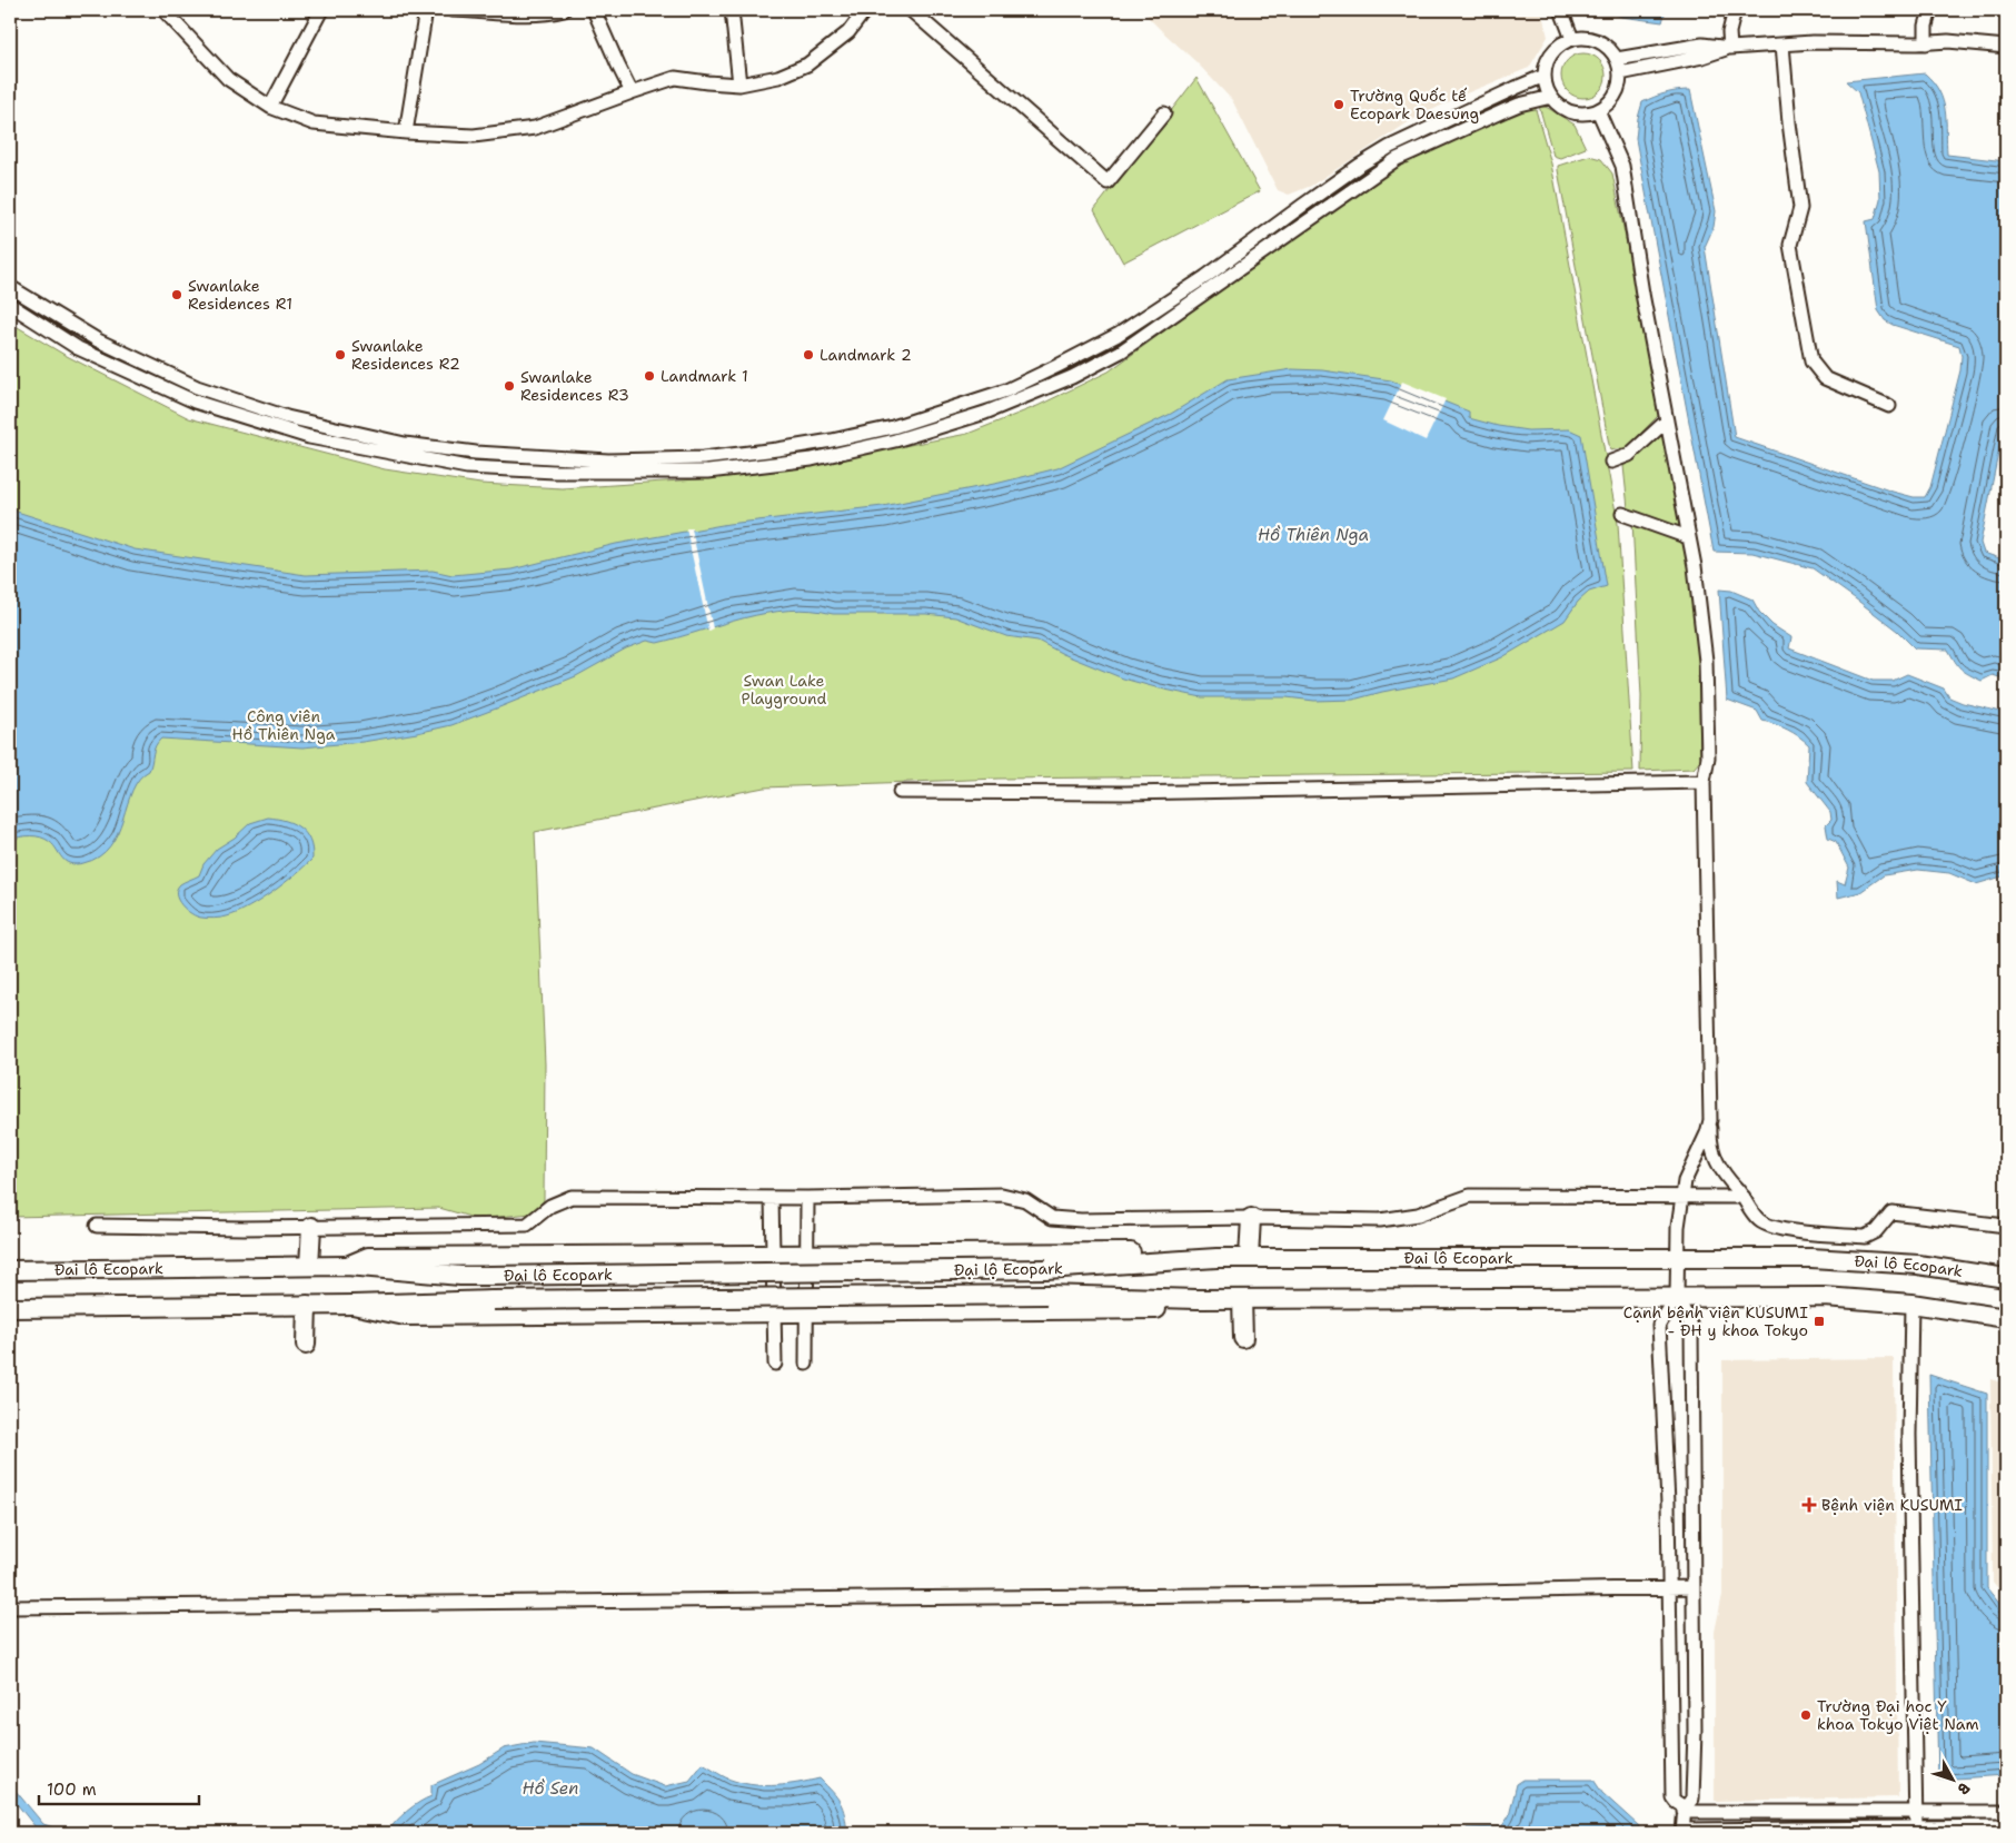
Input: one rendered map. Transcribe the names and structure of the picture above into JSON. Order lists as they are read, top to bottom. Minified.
{"streets":{"highway":["Đại lộ Ecopark"]},"water":["Hồ Thiên Nga","Hồ Sen"],"parks":["Swan Lake Playground","Công viên Hồ Thiên Nga"],"places":{"other":["Trường Quốc tế Ecopark Daesung","Swanlake Residences R1","Swanlake Residences R2","Landmark 2","Landmark 1","Swanlake Residences R3","Trường Đại học Y khoa Tokyo Việt Nam"],"transit":["Cạnh bệnh viện KUSUMI - ĐH y khoa Tokyo"],"health":["Bệnh viện KUSUMI"]},"scale_bar":"100 m","north":"bottom right"}
